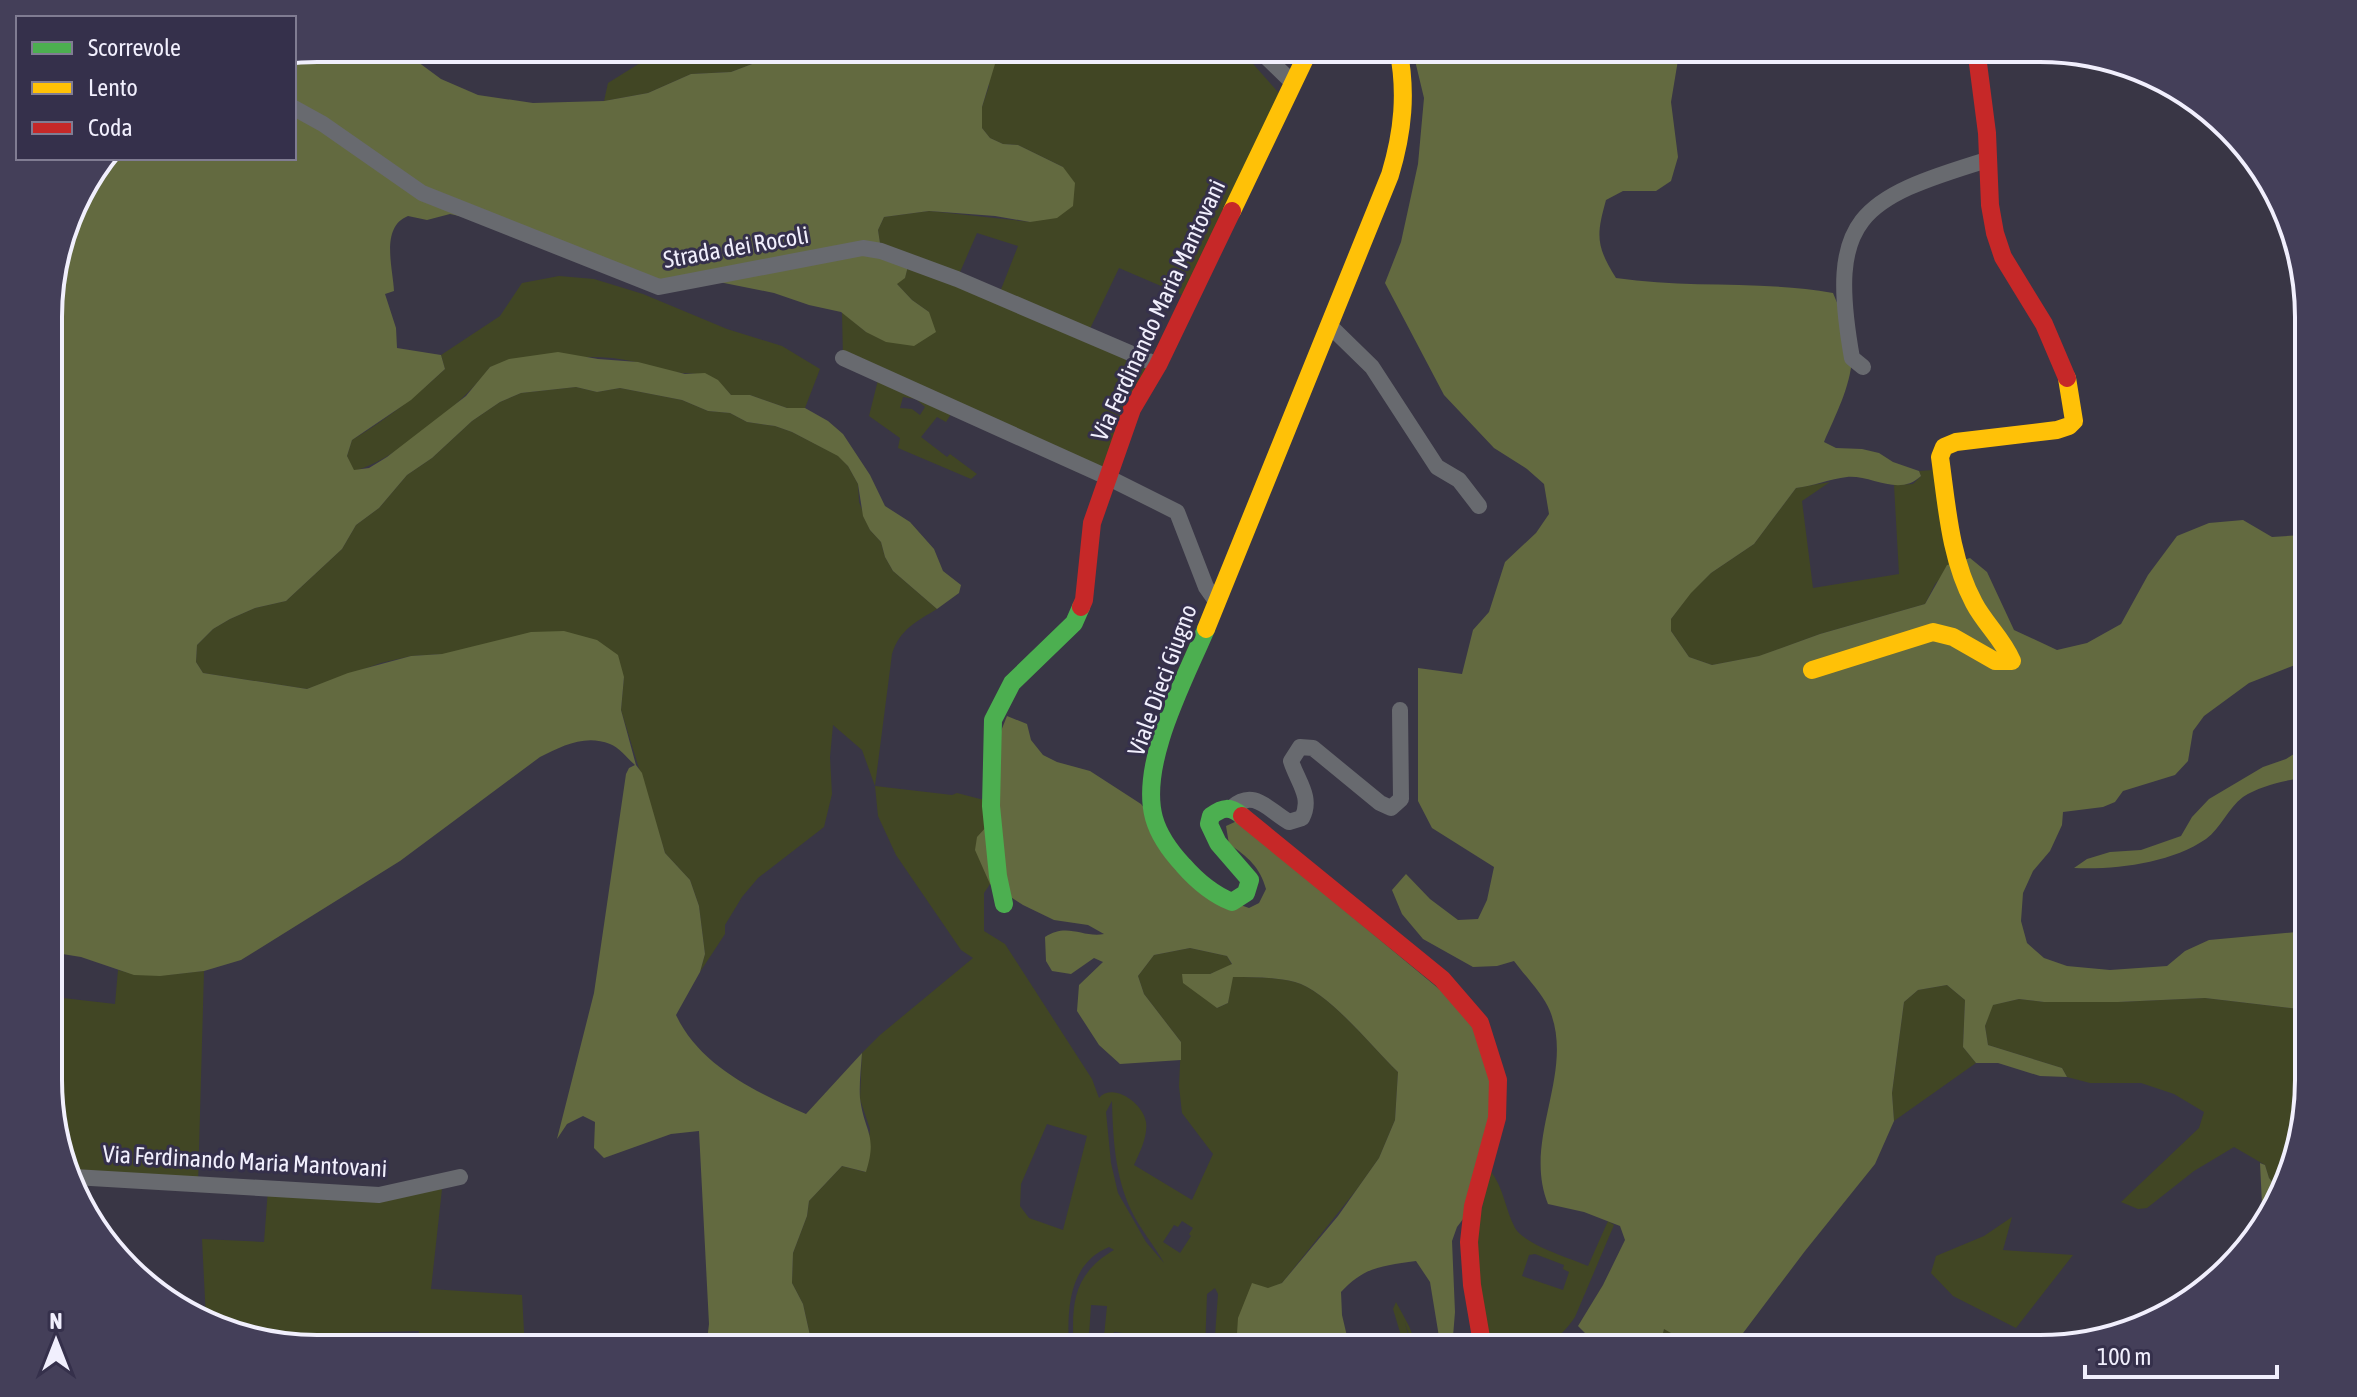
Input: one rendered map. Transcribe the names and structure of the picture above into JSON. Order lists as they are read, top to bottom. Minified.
{"streets":{"street":["Strada dei Rocoli","Via Ferdinando Maria Mantovani","Viale Dieci Giugno"]},"crossings":[["Strada dei Rocoli","Via Ferdinando Maria Mantovani"]],"legend":["Scorrevole","Lento","Coda"],"scale_bar":"100 m","north":"top"}
